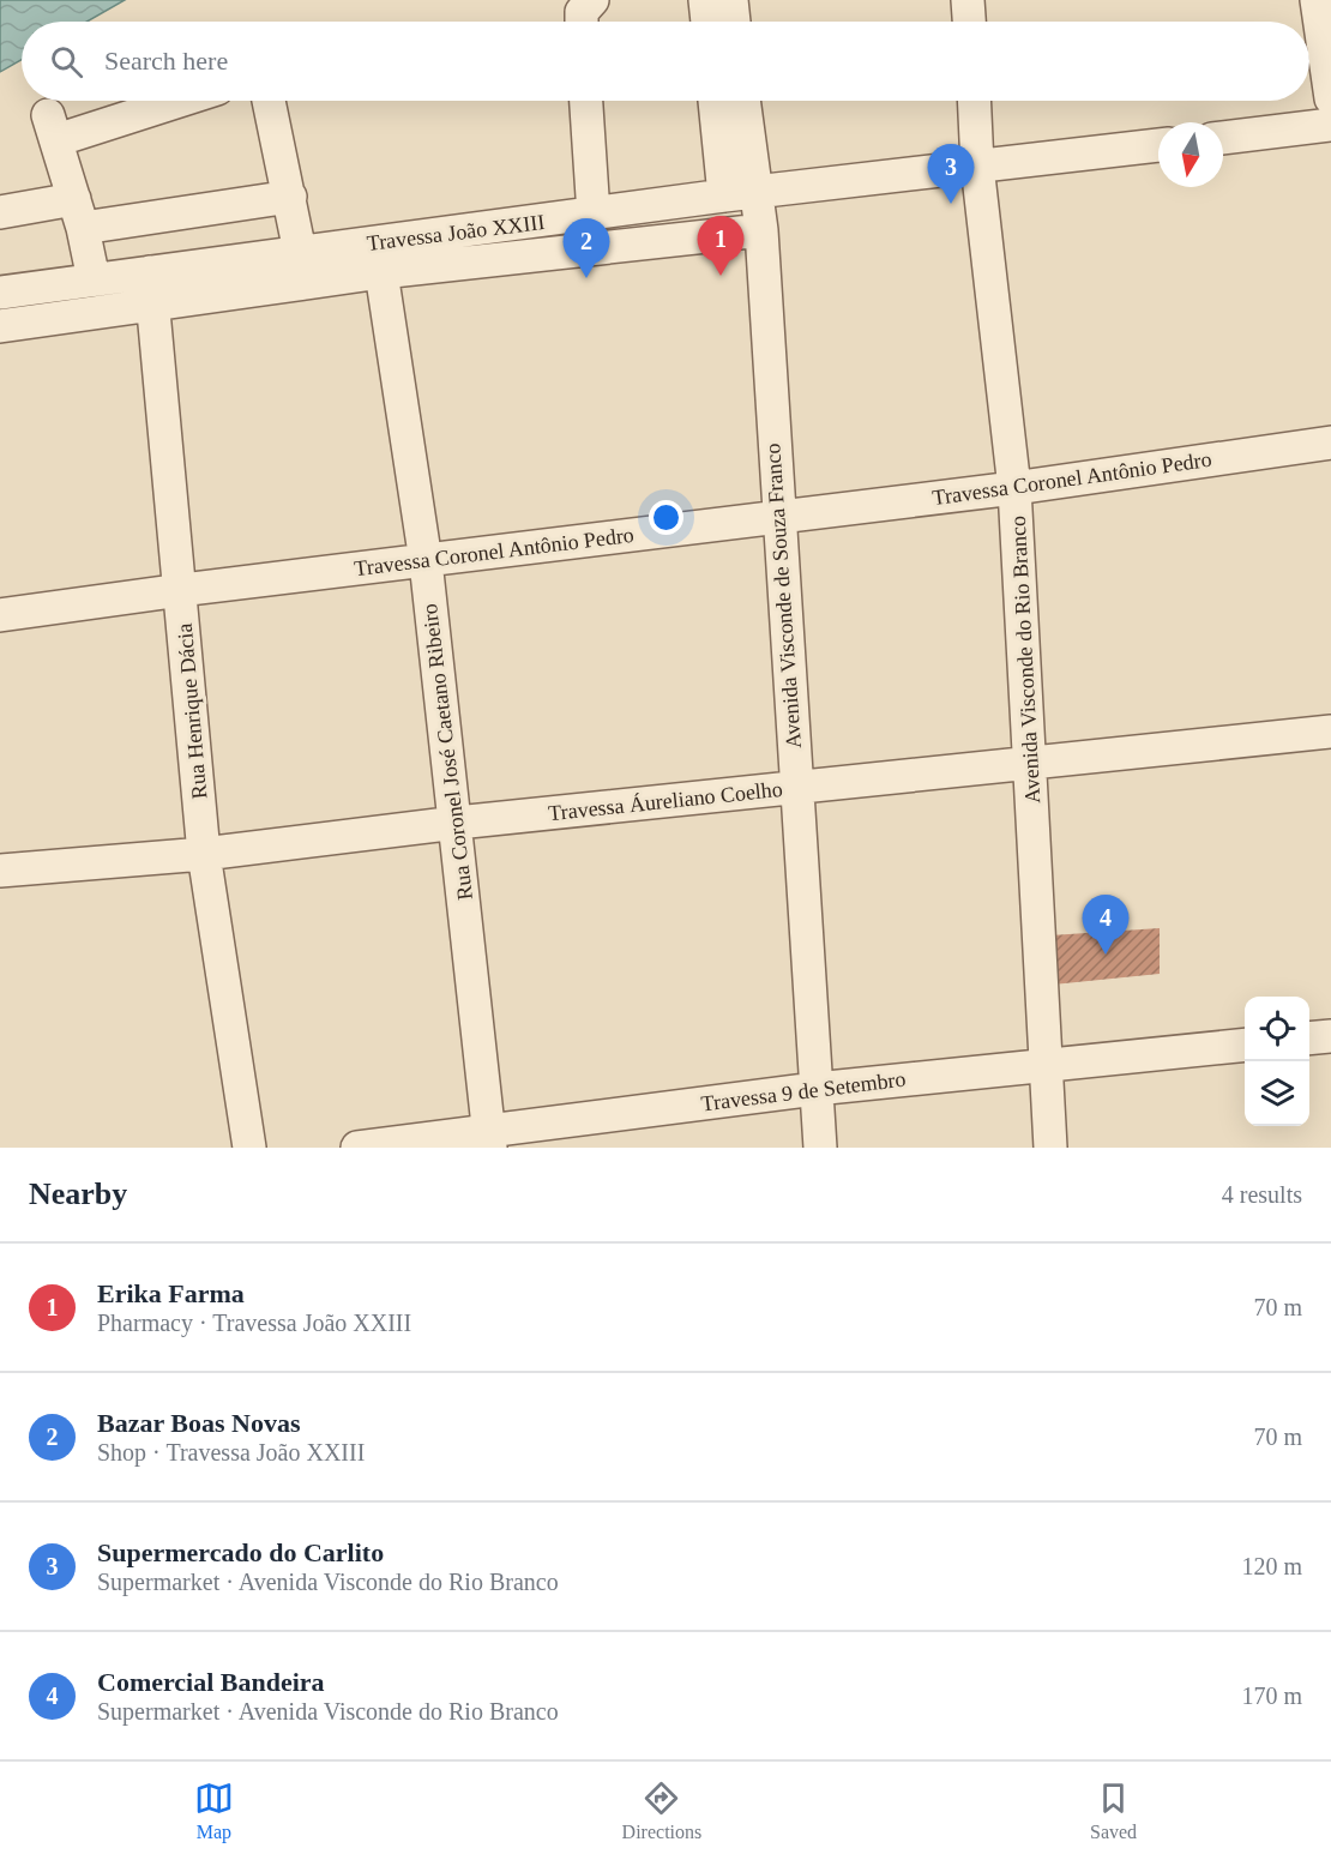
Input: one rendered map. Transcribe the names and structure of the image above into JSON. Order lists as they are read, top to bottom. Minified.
{"streets":{"street":["Travessa João XXIII","Travessa Coronel Antônio Pedro","Avenida Visconde de Souza Franco","Avenida Visconde do Rio Branco","Rua Henrique Dácia","Rua Coronel José Caetano Ribeiro","Travessa Áureliano Coelho","Travessa 9 de Setembro"]},"crossings":[["Travessa João XXIII","Avenida Visconde de Souza Franco"],["Travessa João XXIII","Avenida Visconde do Rio Branco"],["Travessa João XXIII","Rua Henrique Dácia"],["Travessa João XXIII","Rua Coronel José Caetano Ribeiro"],["Travessa Coronel Antônio Pedro","Avenida Visconde de Souza Franco"],["Travessa Coronel Antônio Pedro","Avenida Visconde do Rio Branco"],["Travessa Coronel Antônio Pedro","Rua Henrique Dácia"],["Travessa Coronel Antônio Pedro","Rua Coronel José Caetano Ribeiro"],["Avenida Visconde de Souza Franco","Travessa Áureliano Coelho"],["Avenida Visconde de Souza Franco","Travessa 9 de Setembro"],["Avenida Visconde do Rio Branco","Travessa Áureliano Coelho"],["Avenida Visconde do Rio Branco","Travessa 9 de Setembro"],["Rua Henrique Dácia","Travessa Áureliano Coelho"],["Rua Coronel José Caetano Ribeiro","Travessa Áureliano Coelho"],["Rua Coronel José Caetano Ribeiro","Travessa 9 de Setembro"]],"north":"bottom","page":{"search":"Search here","pins":["3","1","2","4"],"heading":["Nearby","4 results"],"list":[{"mark":"1","name":"Erika Farma","note":"Pharmacy · Travessa João XXIII","value":"70 m"},{"mark":"2","name":"Bazar Boas Novas","note":"Shop · Travessa João XXIII","value":"70 m"},{"mark":"3","name":"Supermercado do Carlito","note":"Supermarket · Avenida Visconde do Rio Branco","value":"120 m"},{"mark":"4","name":"Comercial Bandeira","note":"Supermarket · Avenida Visconde do Rio Branco","value":"170 m"}],"nav":["Map","Directions","Saved"]}}
